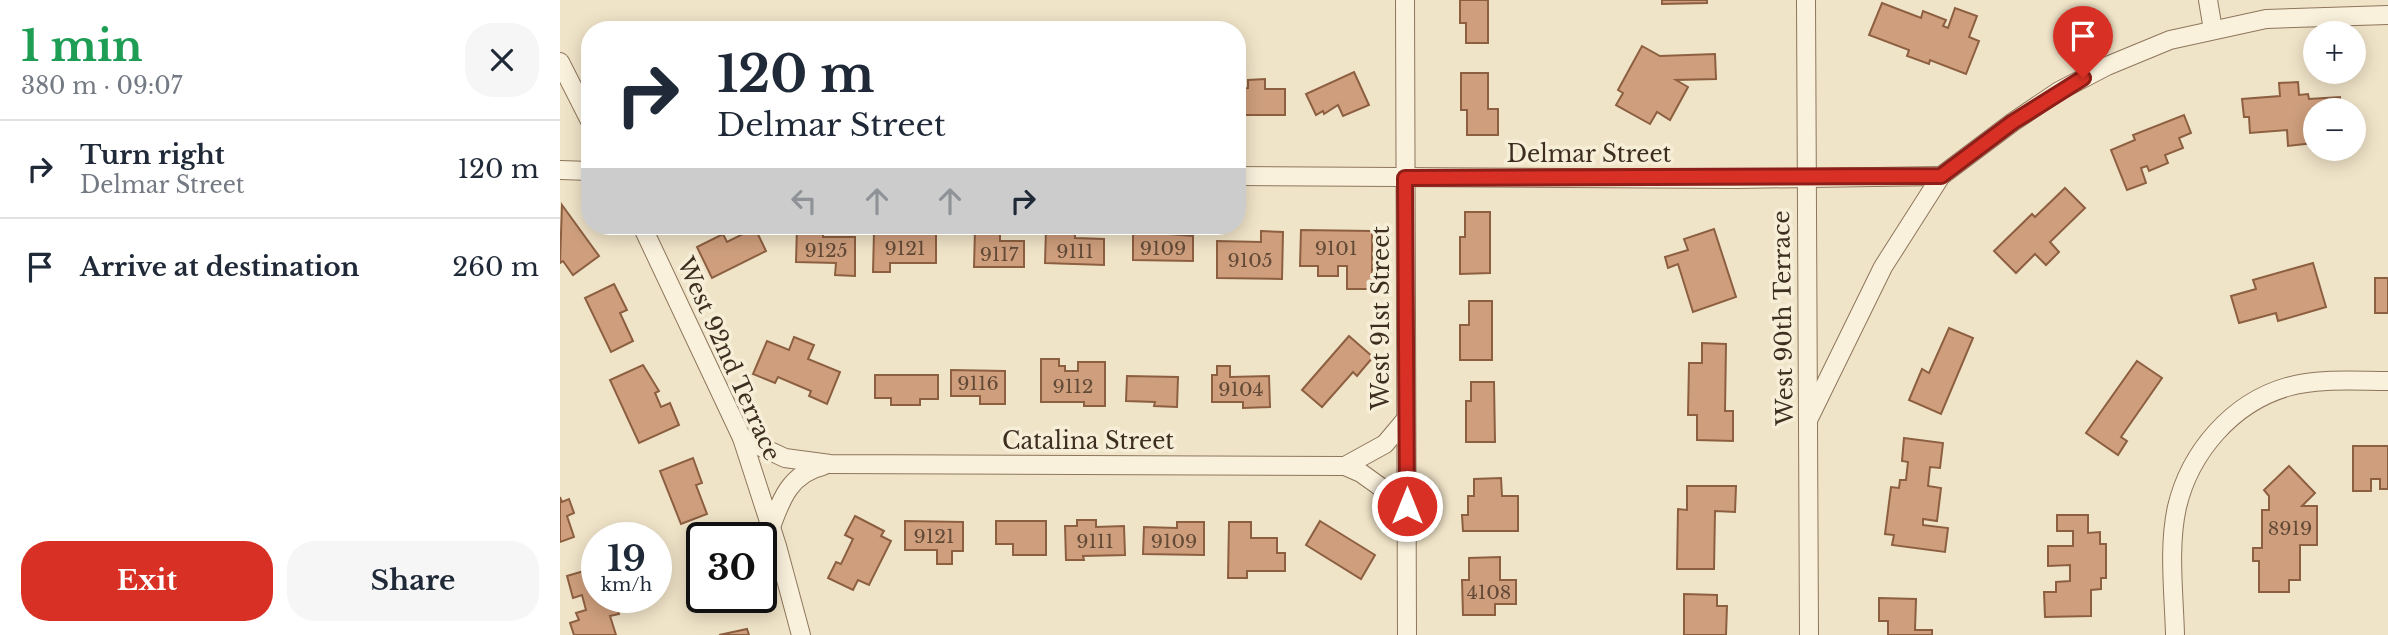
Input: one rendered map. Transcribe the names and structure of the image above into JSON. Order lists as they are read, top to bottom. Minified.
{"streets":{"street":["Delmar Street","West 91st Street","West 90th Terrace","West 92nd Terrace","Catalina Street"]},"crossings":[["Delmar Street","West 91st Street"],["Delmar Street","West 90th Terrace"],["West 91st Street","Catalina Street"],["West 92nd Terrace","Catalina Street"]],"house_numbers":["9121","9109","9101","9125","9111","9117","9105","9116","9112","9104","8919","9121","9111","9109","4108"],"page":{"heading":["1 min","380 m · 09:07"],"map_buttons":["+","−"],"turn":["120 m","Delmar Street"],"list":[{"name":"Turn right","note":"Delmar Street","value":"120 m"},{"name":"Arrive at destination","value":"260 m"}],"speed":"19 km/h","limit":"30","buttons":["Exit","Share"]}}
